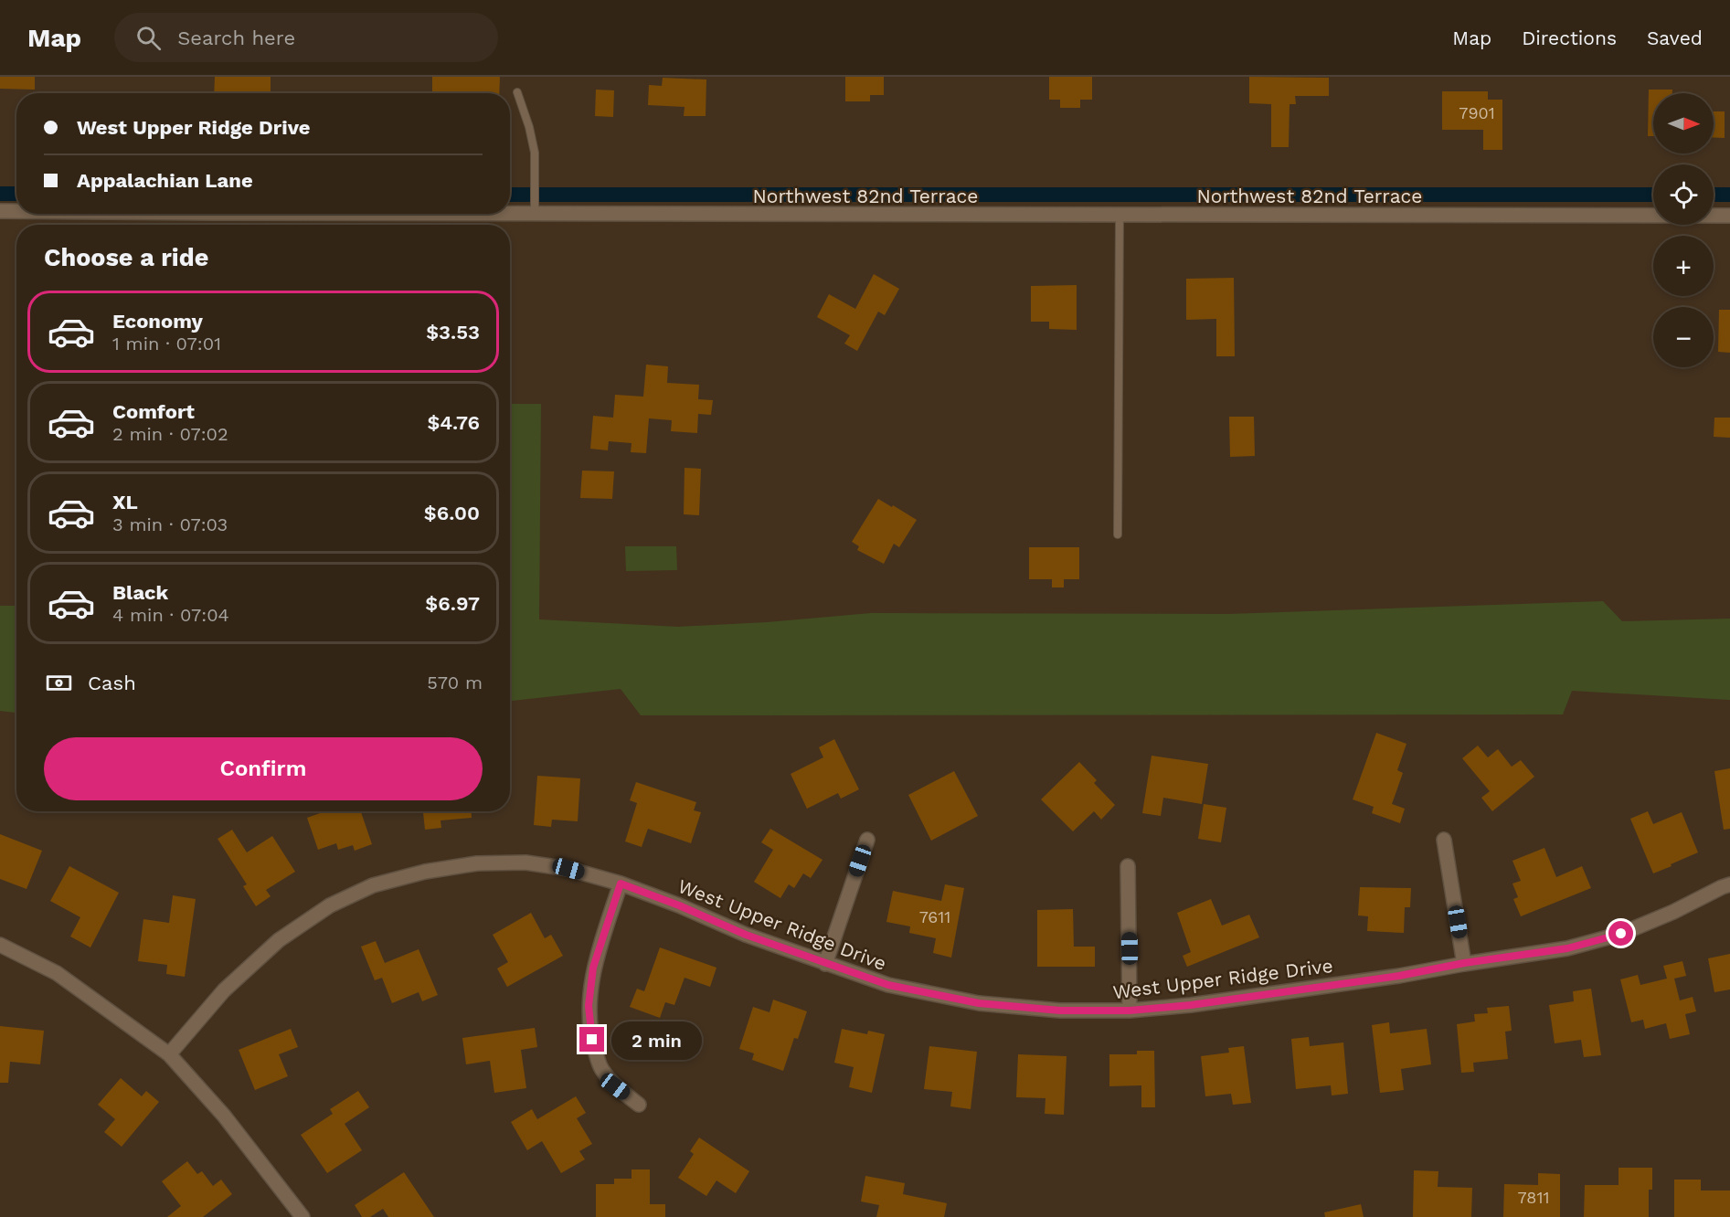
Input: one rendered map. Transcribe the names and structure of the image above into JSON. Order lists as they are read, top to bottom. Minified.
{"streets":{"street":["Northwest 82nd Terrace","West Upper Ridge Drive"]},"house_numbers":["7901","7611","7811"],"north":"right","page":{"header":"Map","search":"Search here","nav":["Map","Directions","Saved"],"map_buttons":["+","−"],"banner":["West Upper Ridge Drive","Appalachian Lane"],"heading":"Choose a ride","list":[{"name":"Economy","note":"1 min · 07:01","value":"$3.53"},{"name":"Comfort","note":"2 min · 07:02","value":"$4.76"},{"name":"XL","note":"3 min · 07:03","value":"$6.00"},{"name":"Black","note":"4 min · 07:04","value":"$6.97"}],"pay":["Cash","570 m"],"buttons":"Confirm","bubble":"2 min"}}
